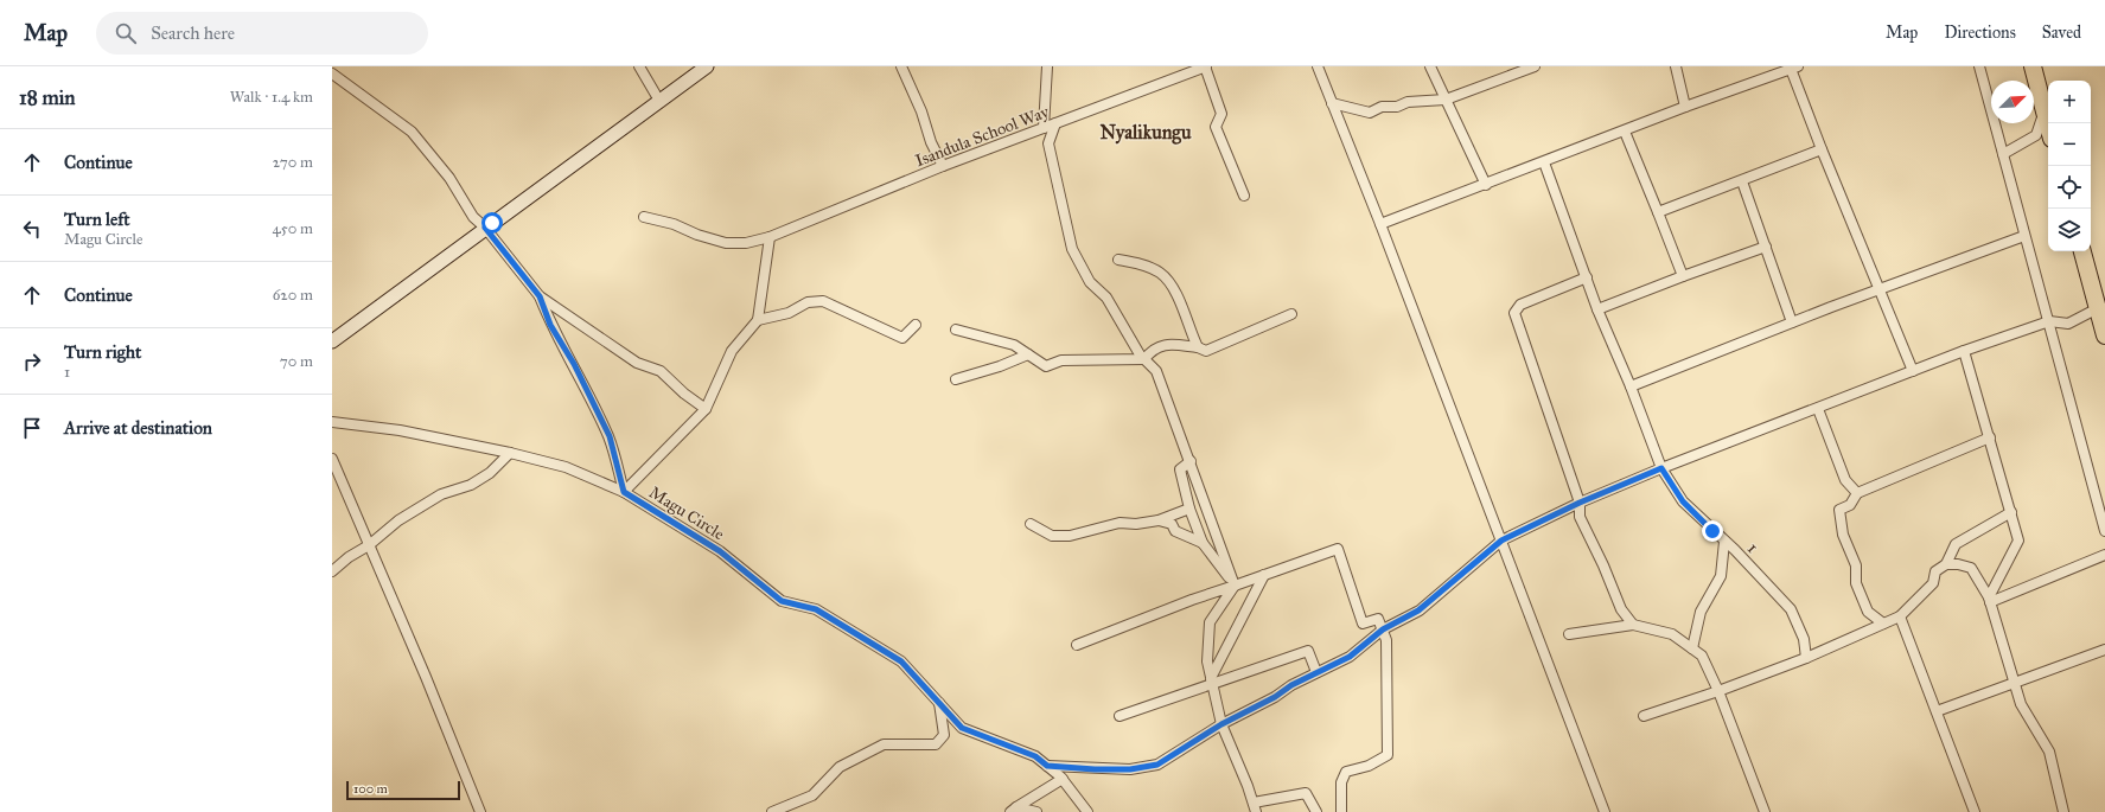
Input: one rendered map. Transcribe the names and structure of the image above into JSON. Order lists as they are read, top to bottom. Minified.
{"streets":{"street":["Isandula School Way","Magu Circle","1"]},"districts":["Nyalikungu"],"scale_bar":"100 m","north":"top right","page":{"header":"Map","search":"Search here","nav":["Map","Directions","Saved"],"heading":["18 min","Walk · 1.4 km"],"map_buttons":["+","−"],"list":[["Continue","270 m"],["Turn left","Magu Circle","450 m"],["Continue","620 m"],["Turn right","1","70 m"],"Arrive at destination"],"scale":"100 m"}}
